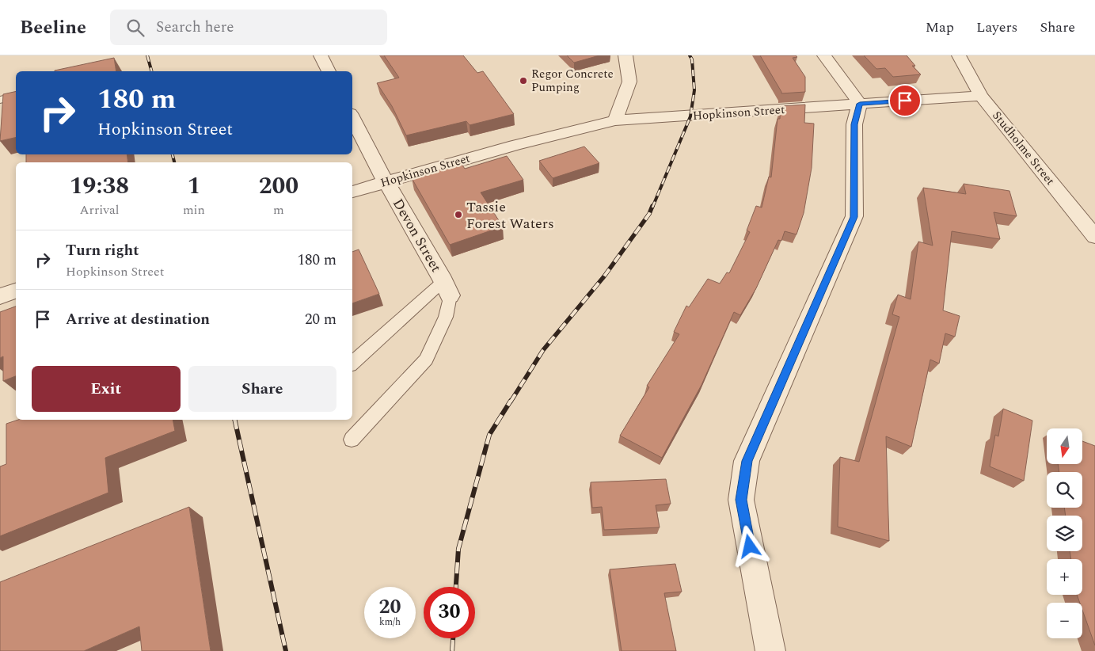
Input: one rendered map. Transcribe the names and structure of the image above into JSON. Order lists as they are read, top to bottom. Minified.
{"streets":{"street":["Hopkinson Street","Studholme Street","Devon Street"]},"crossings":[["Hopkinson Street","Studholme Street"],["Hopkinson Street","Devon Street"]],"places":["Regor Concrete Pumping","Tassie Forest Waters"],"north":"bottom","page":{"header":"Beeline","search":"Search here","nav":["Map","Layers","Share"],"turn":["180 m","Hopkinson Street"],"eta":["19:38","Arrival","1","min","200","m"],"list":[{"name":"Turn right","note":"Hopkinson Street","value":"180 m"},{"name":"Arrive at destination","value":"20 m"}],"buttons":["Exit","Share"],"map_buttons":["+","−"],"speed":"20 km/h","limit":"30"}}
